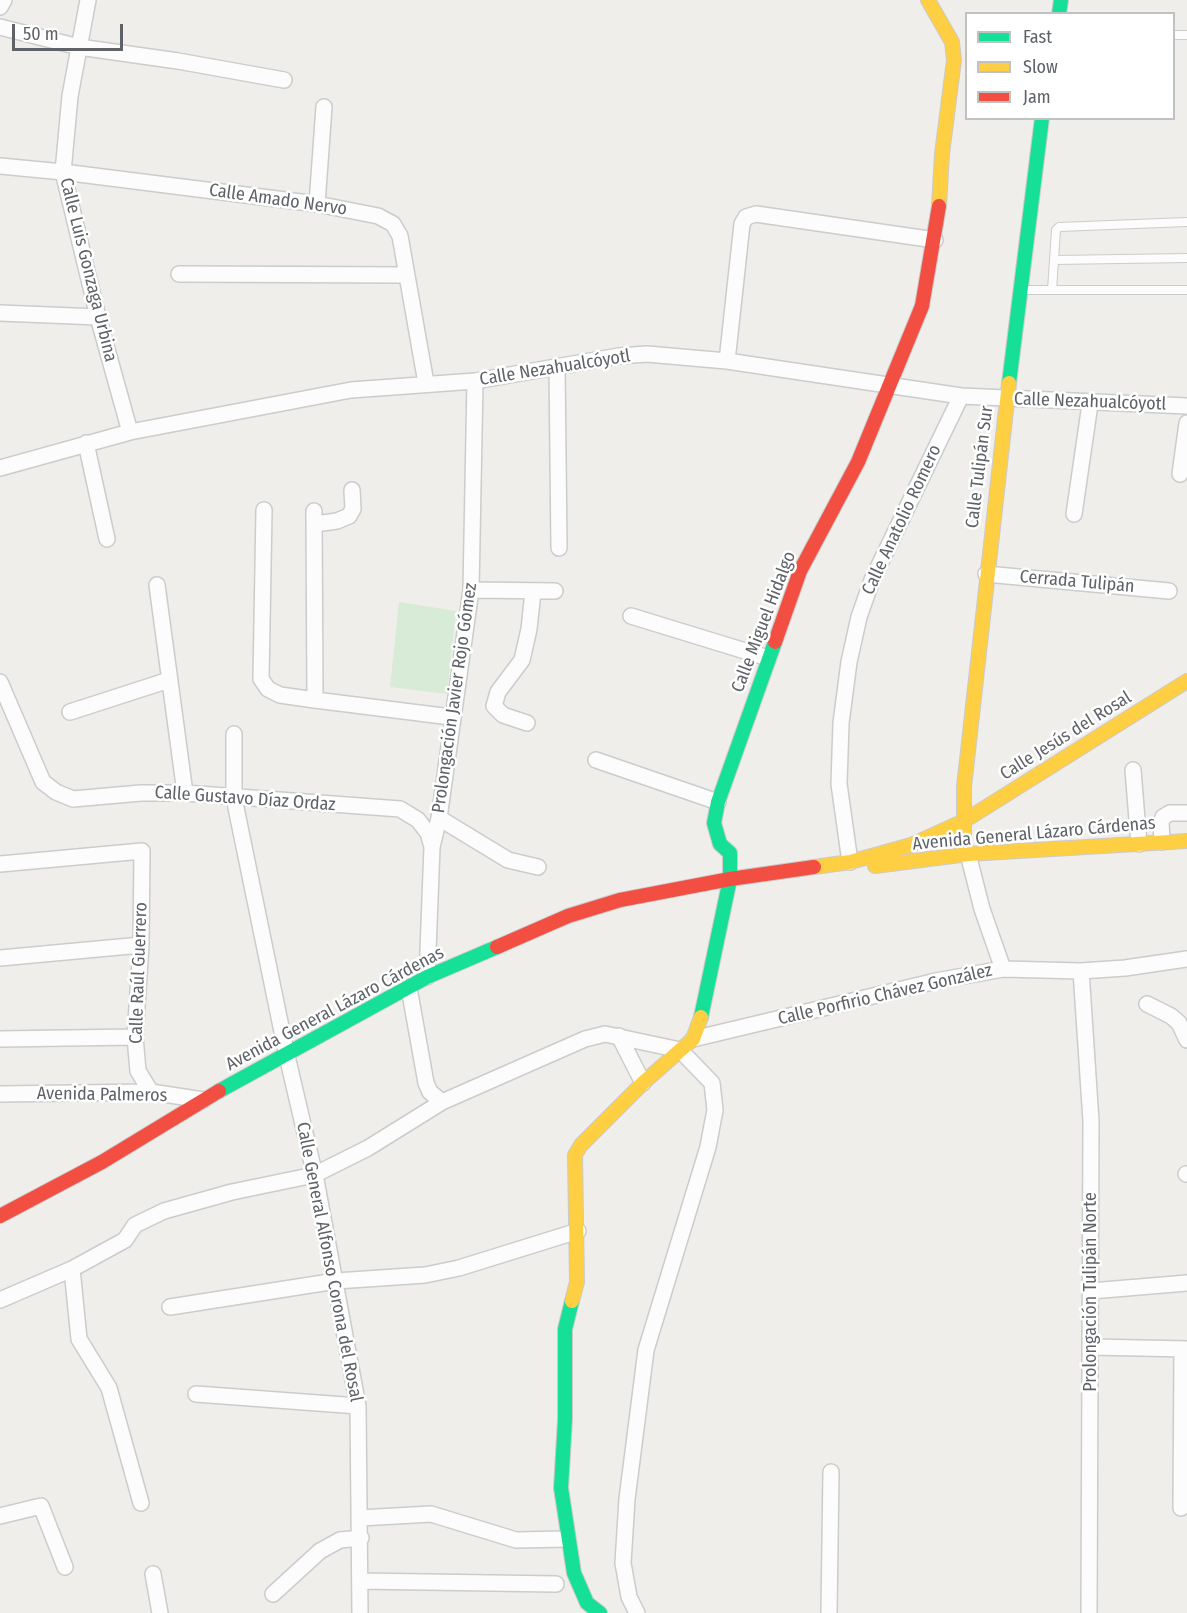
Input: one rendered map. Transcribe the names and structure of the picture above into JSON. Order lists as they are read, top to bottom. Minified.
{"streets":{"street":["Calle Amado Nervo","Calle Luis Gonzaga Urbina","Calle Nezahualcóyotl","Calle Tulipán Sur","Calle Anatolio Romero","Cerrada Tulipán","Calle Miguel Hidalgo","Prolongación Javier Rojo Gómez","Calle Jesús del Rosal","Calle Gustavo Díaz Ordaz","Avenida General Lázaro Cárdenas","Calle Raúl Guerrero","Calle Porfirio Chávez González","Avenida Palmeros","Calle General Alfonso Corona del Rosal","Prolongación Tulipán Norte"]},"crossings":[["Calle Amado Nervo","Calle Luis Gonzaga Urbina"],["Calle Amado Nervo","Calle Nezahualcóyotl"],["Calle Luis Gonzaga Urbina","Calle Nezahualcóyotl"],["Calle Nezahualcóyotl","Calle Tulipán Sur"],["Calle Nezahualcóyotl","Calle Anatolio Romero"],["Calle Nezahualcóyotl","Calle Miguel Hidalgo"],["Calle Nezahualcóyotl","Prolongación Javier Rojo Gómez"],["Calle Tulipán Sur","Cerrada Tulipán"],["Calle Tulipán Sur","Calle Jesús del Rosal"],["Calle Tulipán Sur","Avenida General Lázaro Cárdenas"],["Calle Anatolio Romero","Avenida General Lázaro Cárdenas"],["Calle Miguel Hidalgo","Avenida General Lázaro Cárdenas"],["Calle Miguel Hidalgo","Calle Porfirio Chávez González"],["Prolongación Javier Rojo Gómez","Calle Gustavo Díaz Ordaz"],["Prolongación Javier Rojo Gómez","Avenida General Lázaro Cárdenas"],["Calle Jesús del Rosal","Avenida General Lázaro Cárdenas"],["Calle Gustavo Díaz Ordaz","Calle General Alfonso Corona del Rosal"],["Avenida General Lázaro Cárdenas","Avenida Palmeros"],["Avenida General Lázaro Cárdenas","Calle General Alfonso Corona del Rosal"],["Calle Raúl Guerrero","Avenida Palmeros"],["Calle Porfirio Chávez González","Prolongación Tulipán Norte"]],"legend":["Fast","Slow","Jam"],"scale_bar":"50 m"}
